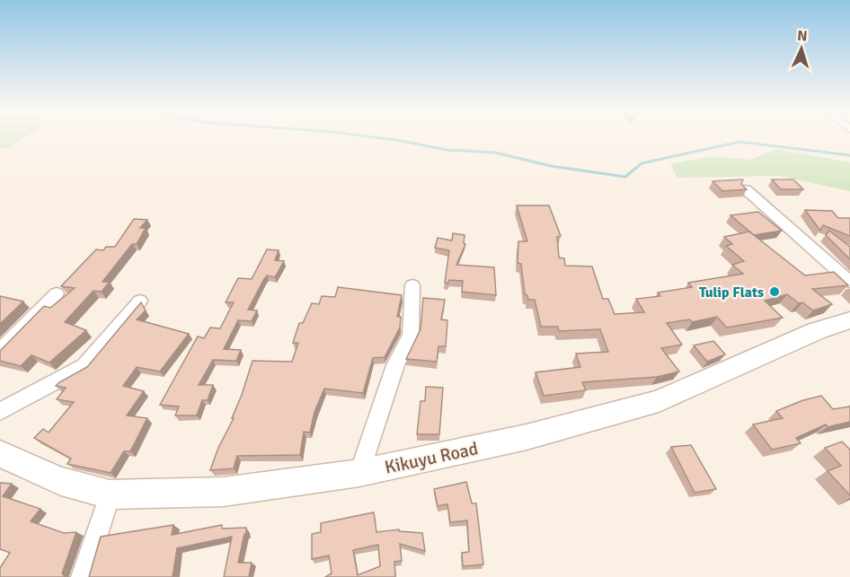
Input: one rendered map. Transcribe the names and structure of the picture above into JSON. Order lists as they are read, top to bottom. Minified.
{"streets":{"main road":["Kikuyu Road"]},"places":["Tulip Flats"],"north":"top"}
